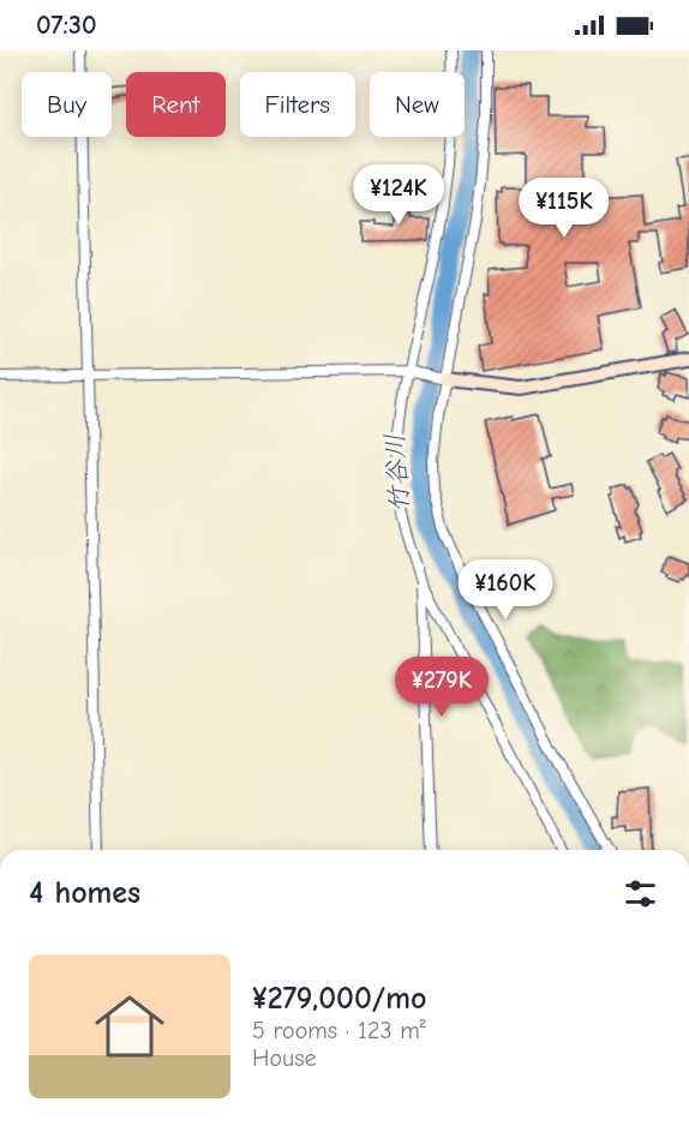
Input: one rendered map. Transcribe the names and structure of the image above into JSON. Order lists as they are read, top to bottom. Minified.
{"water":["竹谷川"],"page":{"status":"07:30","chip":["Buy","Rent","Filters","New"],"price":["¥124K","¥115K","¥160K","¥279K"],"heading":"4 homes","list":[{"name":"¥279,000/mo","note":"5 rooms · 123 m² · House"}]}}
